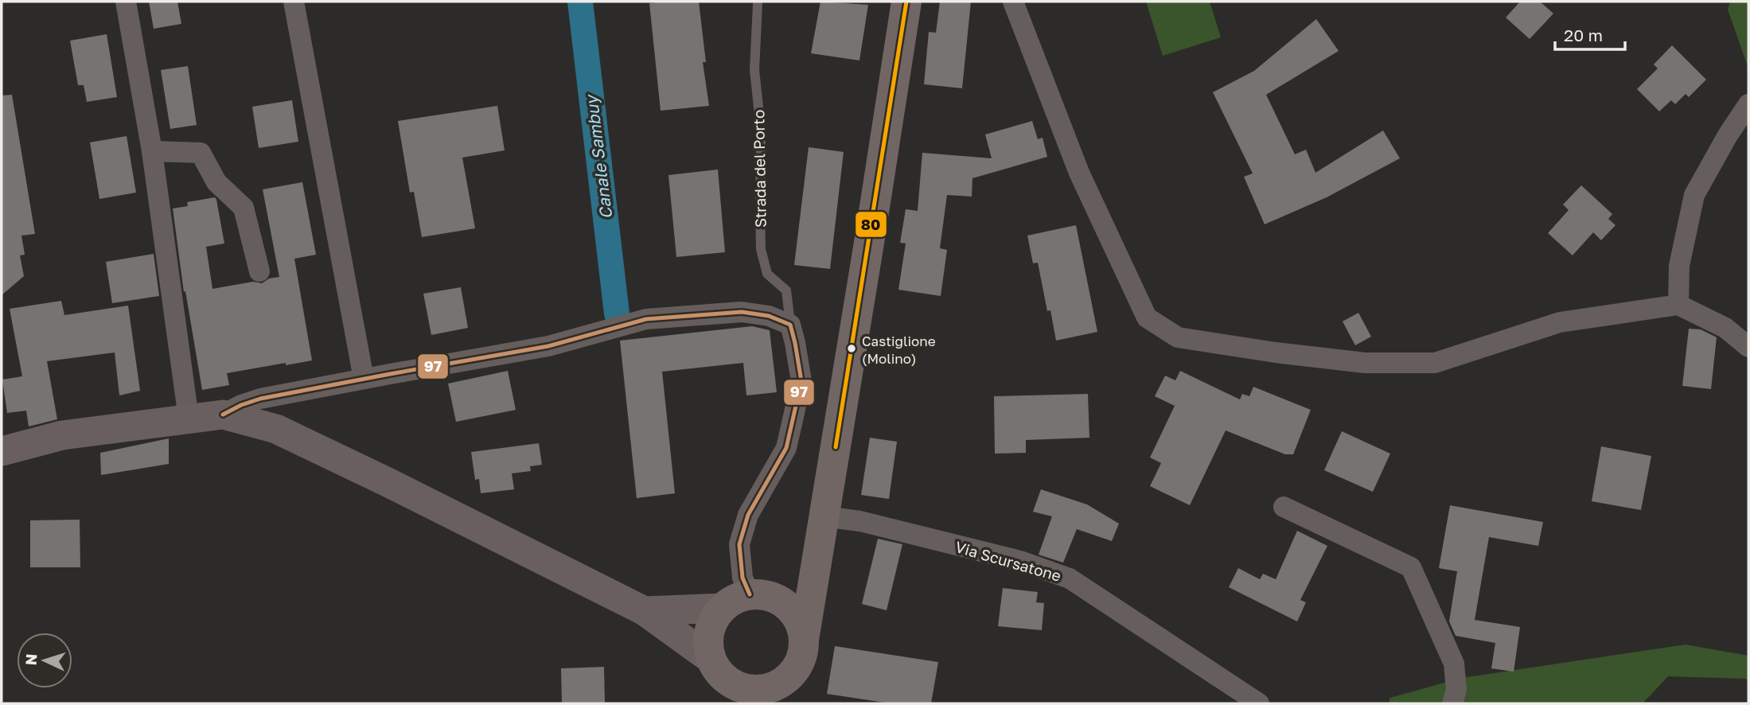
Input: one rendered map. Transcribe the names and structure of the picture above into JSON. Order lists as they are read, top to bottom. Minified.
{"streets":{"street":["Strada del Porto","Via Scursatone"]},"water":["Canale Sambuy"],"places":["Castiglione (Molino)"],"lines":["transit line 80","transit line 97"],"scale_bar":"20 m","north":"left"}
